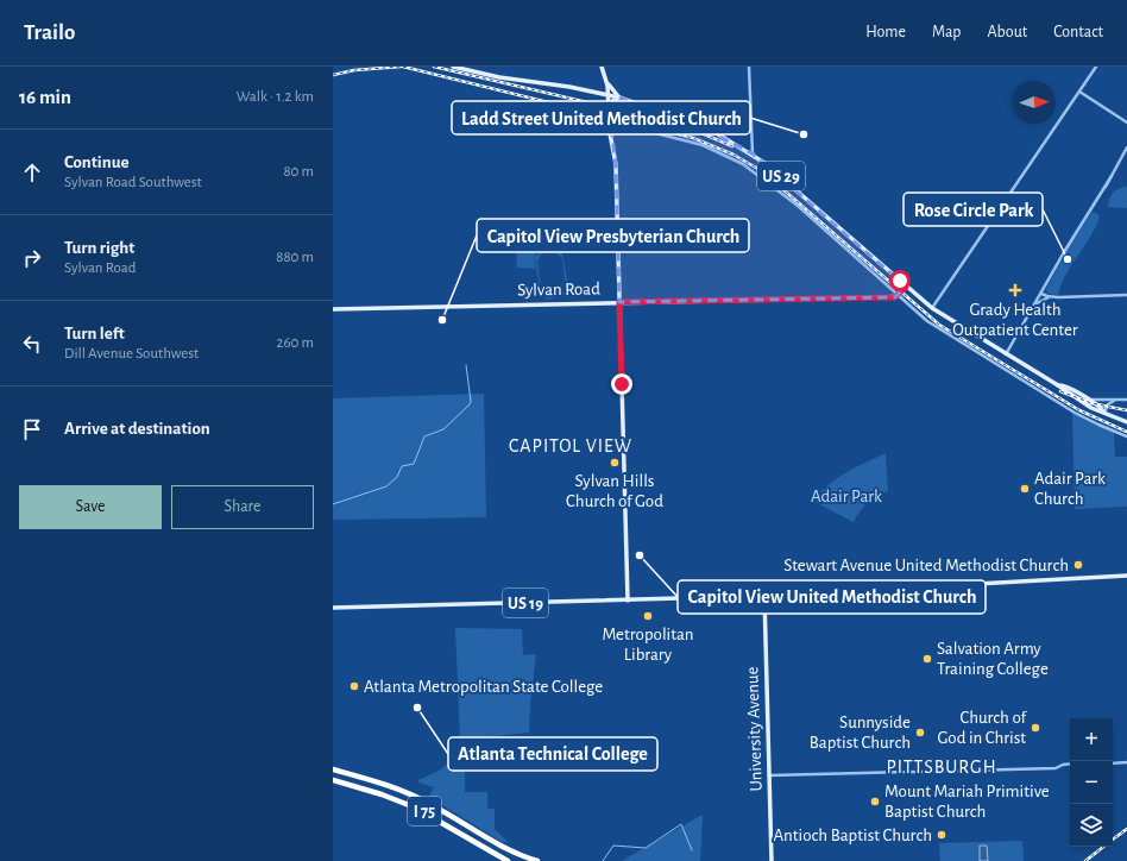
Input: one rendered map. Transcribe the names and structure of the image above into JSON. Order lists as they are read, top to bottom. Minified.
{"streets":{"highway":["I 75"],"main road":["US 29","Sylvan Road","US 19","University Avenue"]},"crossings":[["US 19","University Avenue"]],"districts":["CAPITOL VIEW","PITTSBURGH"],"parks":["Adair Park"],"places":{"other":["Ladd Street United Methodist Church","Rose Circle Park","Capitol View Presbyterian Church","Sylvan Hills Church of God","Adair Park Church","Capitol View United Methodist Church","Stewart Avenue United Methodist Church","Metropolitan Library","Salvation Army Training College","Atlanta Metropolitan State College","Atlanta Technical College","Church of God in Christ","Sunnyside Baptist Church","Mount Mariah Primitive Baptist Church","Antioch Baptist Church"],"health":["Grady Health Outpatient Center"]},"north":"right","page":{"header":"Trailo","nav":["Home","Map","About","Contact"],"heading":["16 min","Walk · 1.2 km"],"list":[["Continue","Sylvan Road Southwest","80 m"],["Turn right","Sylvan Road","880 m"],["Turn left","Dill Avenue Southwest","260 m"],"Arrive at destination"],"buttons":["Save","Share"],"map_buttons":["+","−"]}}
